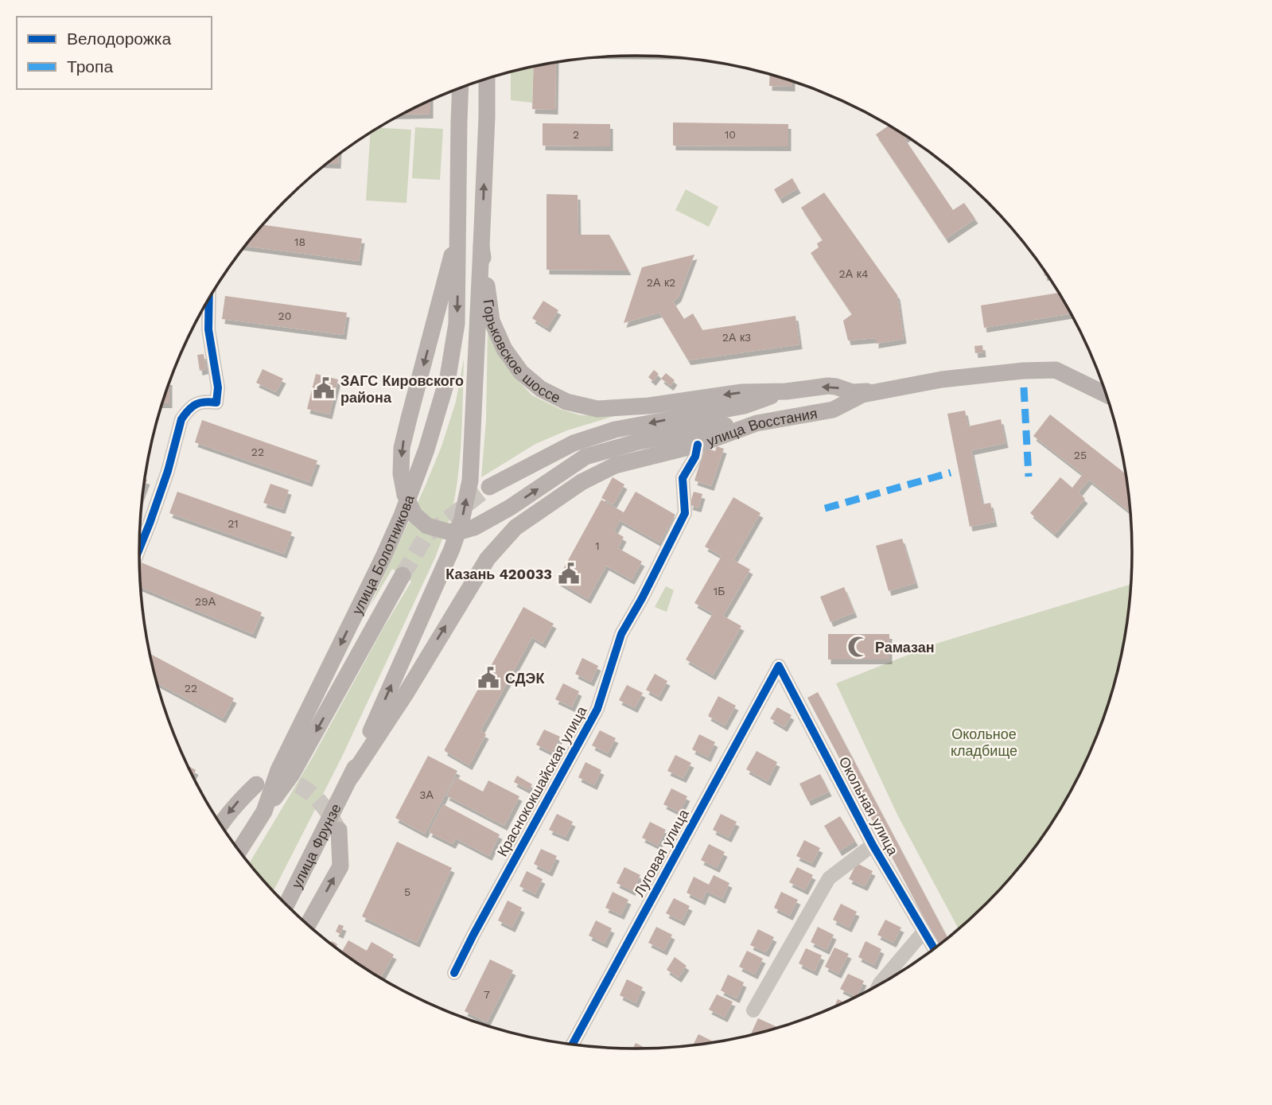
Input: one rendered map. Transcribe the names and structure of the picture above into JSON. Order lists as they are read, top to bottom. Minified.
{"streets":{"main road":["Горьковское шоссе","улица Восстания","улица Болотникова","улица Фрунзе"],"street":["Краснококшайская улица","Окольная улица","Луговая улица"]},"crossings":[["Горьковское шоссе","улица Восстания"],["улица Восстания","Краснококшайская улица"],["улица Восстания","улица Фрунзе"],["Окольная улица","Луговая улица"]],"parks":["Окольное кладбище"],"places":{"public building":["ЗАГС Кировского района","Казань 420033","СДЭК"],"mosque":["Рамазан"]},"house_numbers":["2","10","18","2А к4","2А к2","20","2А к3","22","25","21","1","1Б","29А","22","3А","5","7"],"legend":["Велодорожка","Тропа"]}
